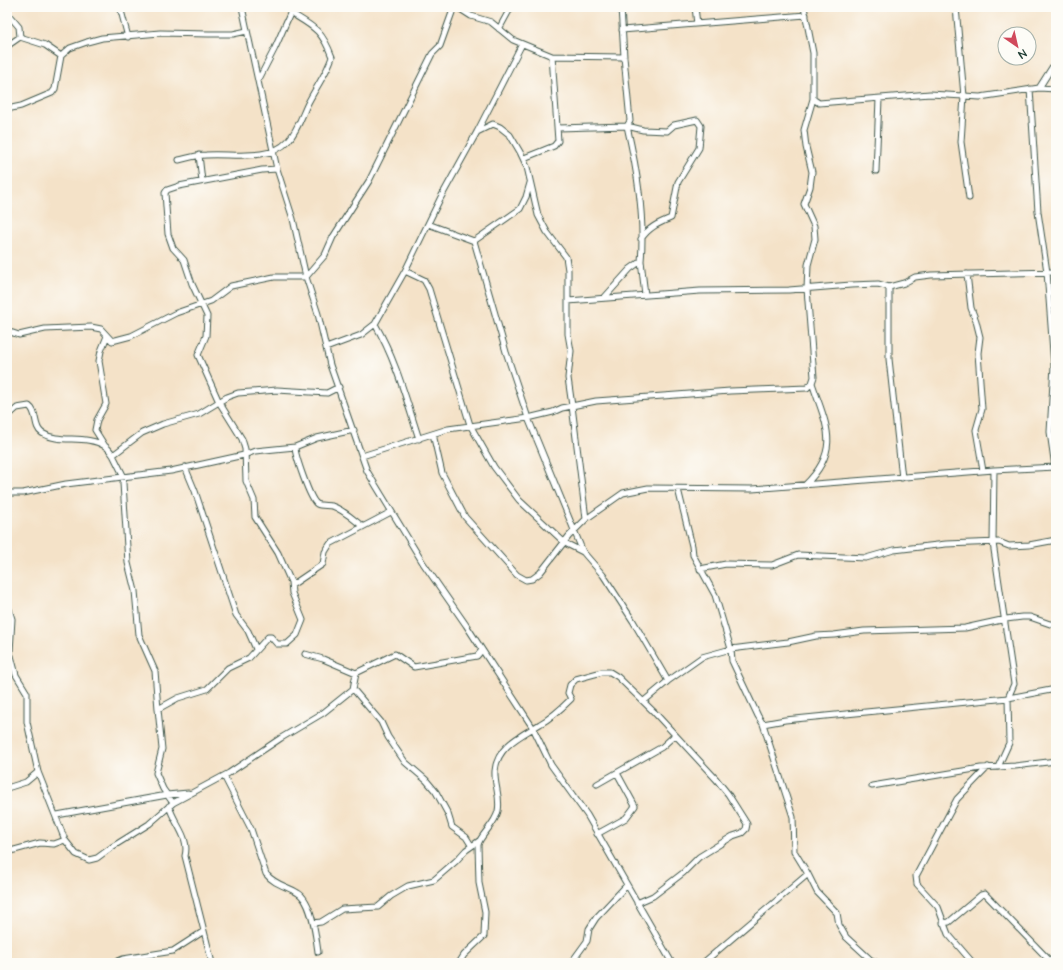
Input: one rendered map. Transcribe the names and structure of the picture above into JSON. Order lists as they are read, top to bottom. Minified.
{"north":"bottom right"}
